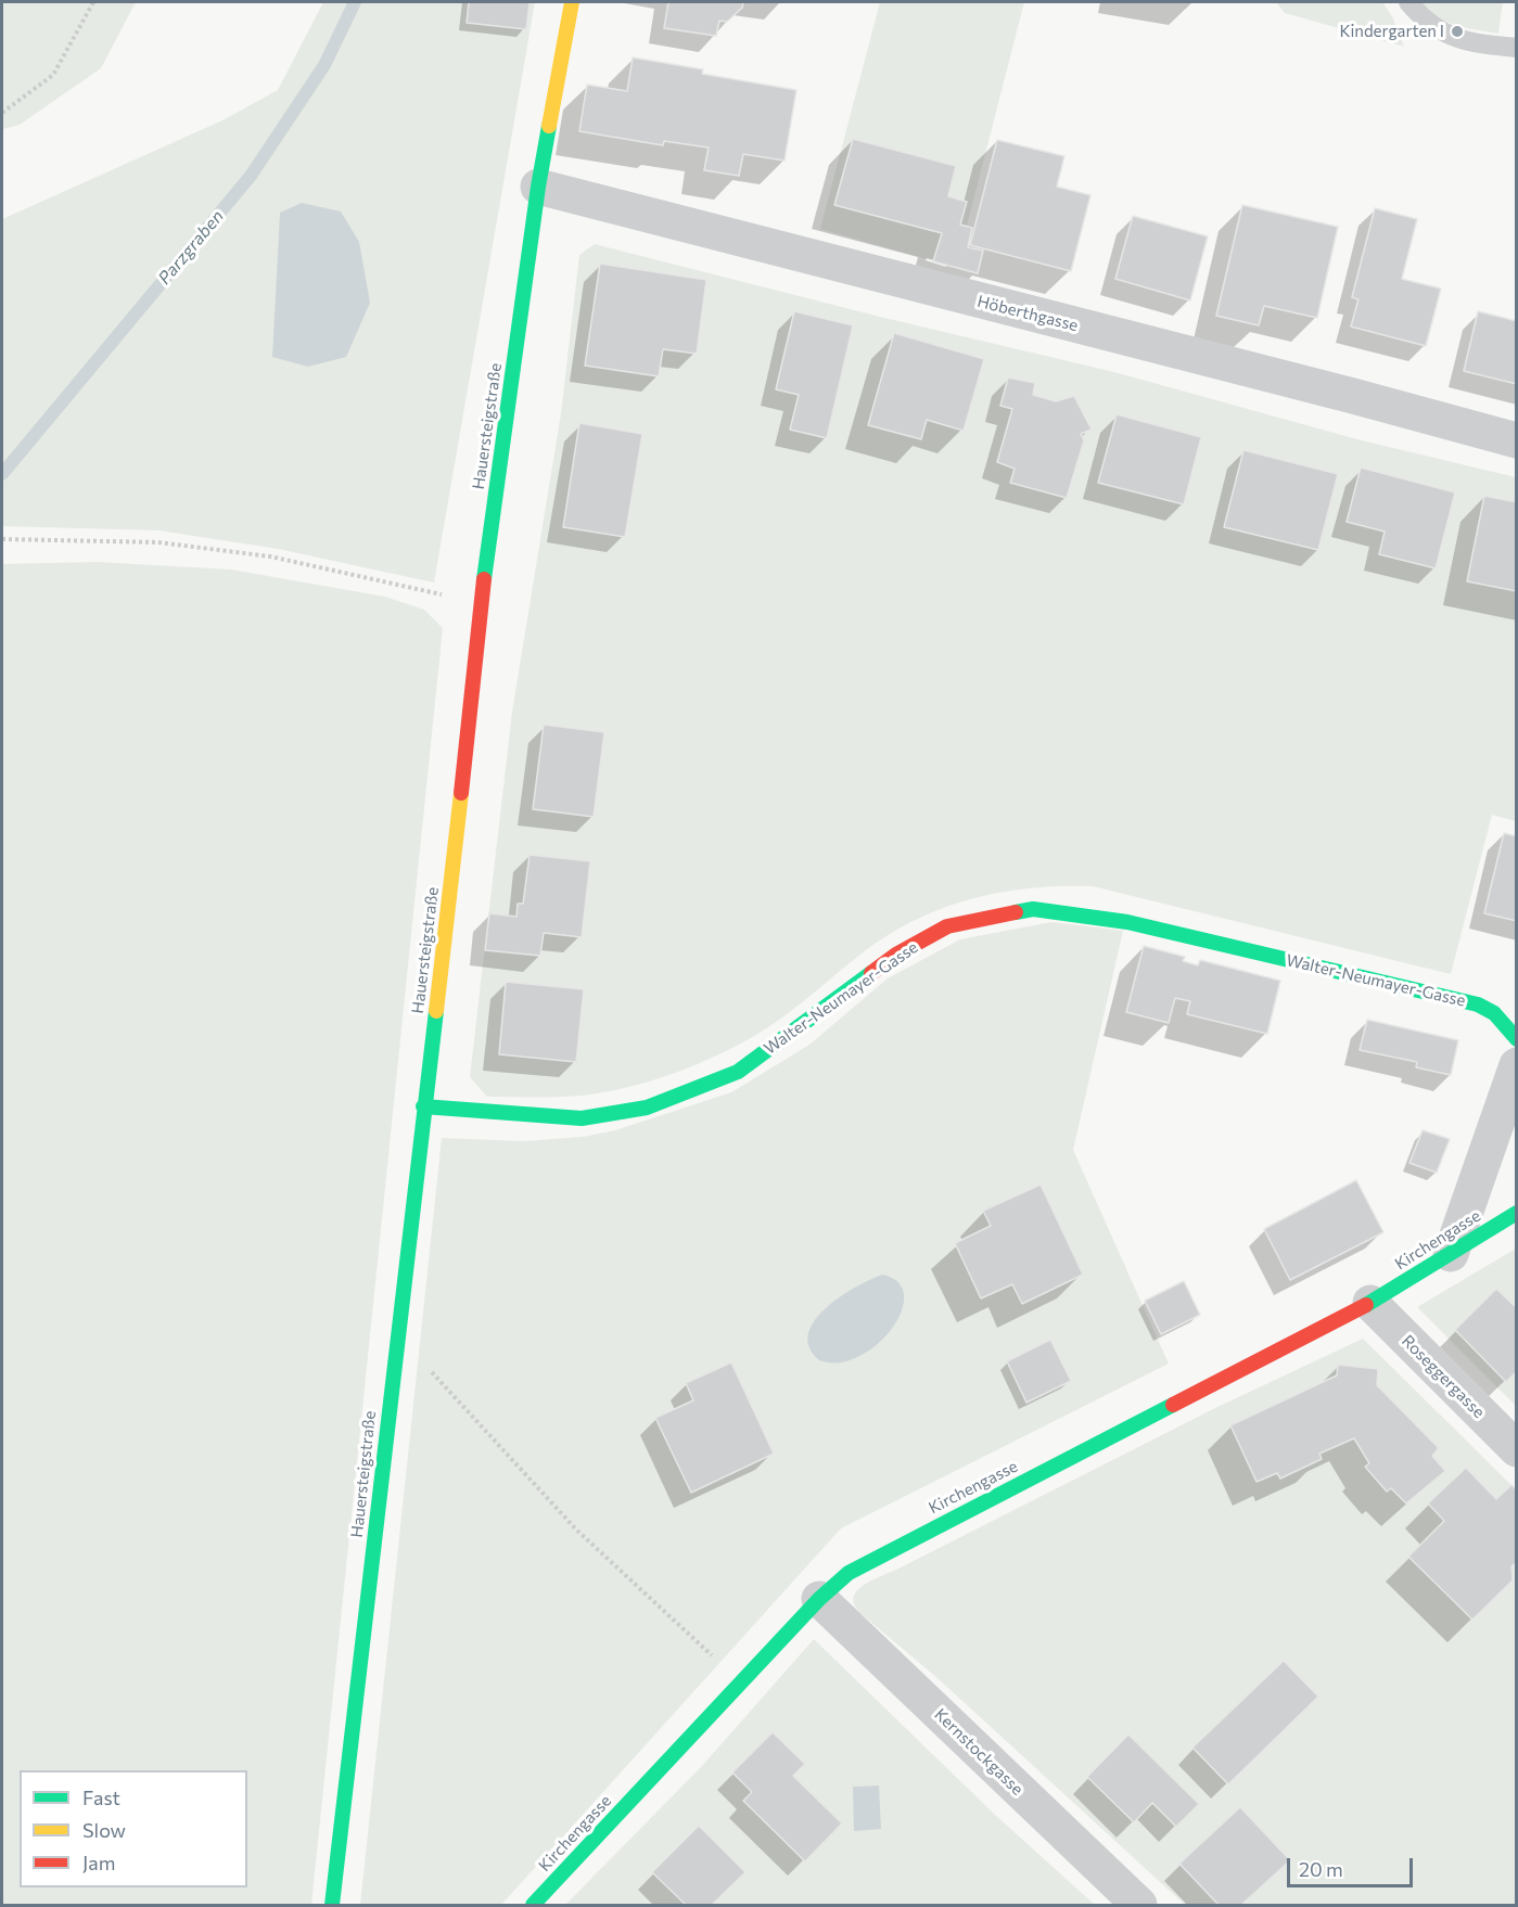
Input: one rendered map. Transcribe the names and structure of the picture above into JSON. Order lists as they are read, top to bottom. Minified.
{"streets":{"street":["Höberthgasse","Hauersteigstraße","Walter-Neumayer-Gasse","Kirchengasse","Roseggergasse","Kernstockgasse"]},"crossings":[["Höberthgasse","Hauersteigstraße"],["Hauersteigstraße","Walter-Neumayer-Gasse"],["Kirchengasse","Roseggergasse"],["Kirchengasse","Kernstockgasse"]],"water":["Parzgraben"],"places":["Kindergarten I"],"legend":["Fast","Slow","Jam"],"scale_bar":"20 m"}
